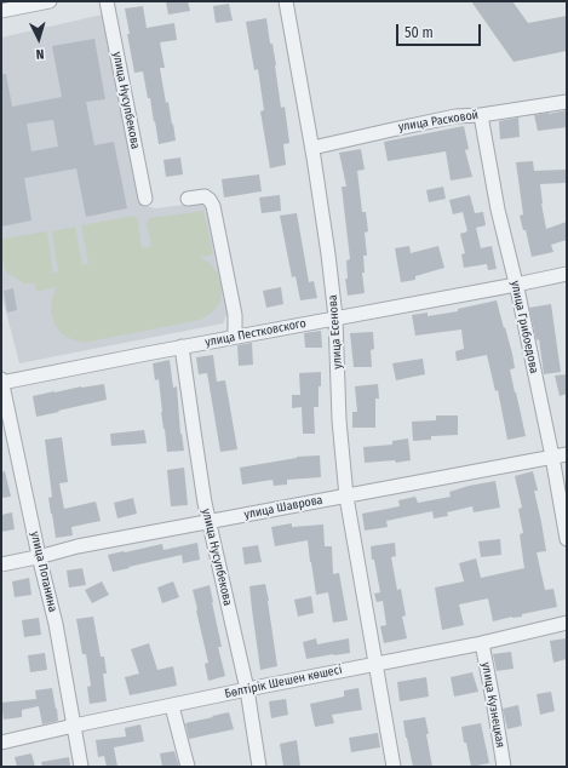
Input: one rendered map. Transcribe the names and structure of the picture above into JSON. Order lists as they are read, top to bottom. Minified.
{"streets":{"street":["улица Нусупбекова","улица Расковой","улица Грибоедова","улица Есенова","улица Пестковского","улица Шаврова","улица Потанина","Бөлтірік Шешен көшесі","улица Кузнецкая"]},"crossings":[["улица Нусупбекова","улица Пестковского"],["улица Нусупбекова","улица Шаврова"],["улица Нусупбекова","Бөлтірік Шешен көшесі"],["улица Расковой","улица Грибоедова"],["улица Расковой","улица Есенова"],["улица Грибоедова","улица Пестковского"],["улица Грибоедова","улица Шаврова"],["улица Есенова","улица Пестковского"],["улица Есенова","улица Шаврова"],["улица Есенова","Бөлтірік Шешен көшесі"],["улица Пестковского","улица Потанина"],["улица Шаврова","улица Потанина"],["улица Потанина","Бөлтірік Шешен көшесі"],["Бөлтірік Шешен көшесі","улица Кузнецкая"]],"scale_bar":"50 m","north":"bottom"}
